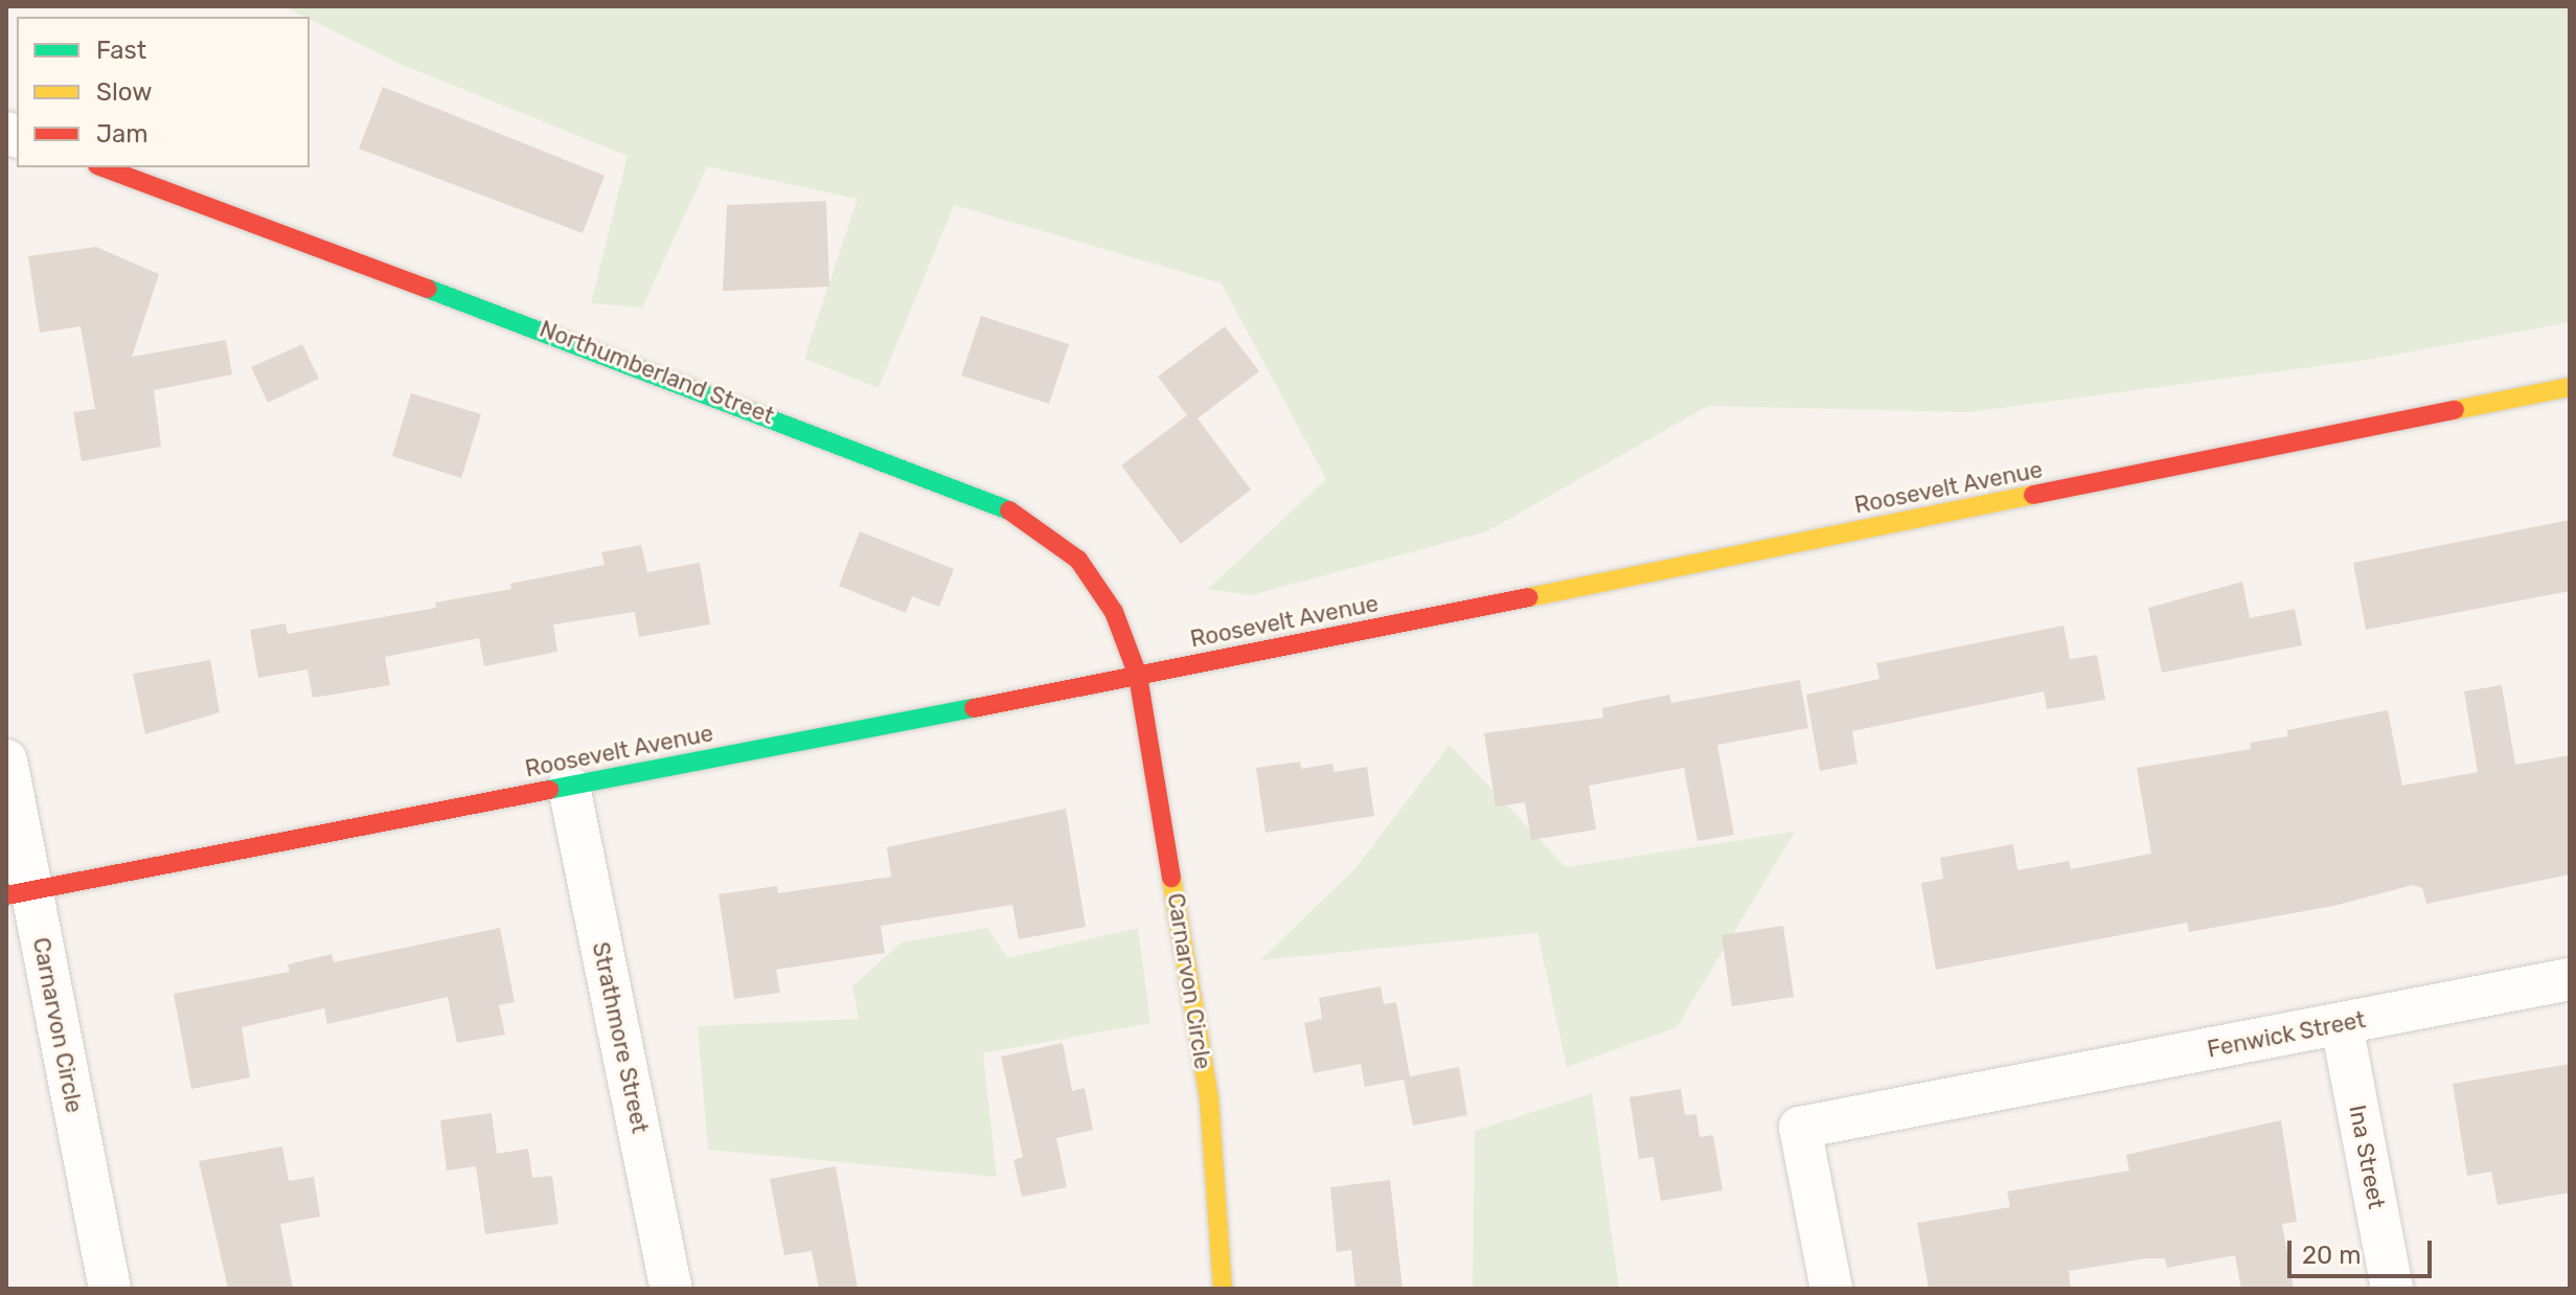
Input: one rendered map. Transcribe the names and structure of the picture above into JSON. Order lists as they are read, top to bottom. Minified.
{"streets":{"main road":["Northumberland Street","Roosevelt Avenue","Carnarvon Circle"],"street":["Fenwick Street","Strathmore Street","Ina Street"]},"crossings":[["Northumberland Street","Roosevelt Avenue"],["Northumberland Street","Carnarvon Circle"],["Roosevelt Avenue","Carnarvon Circle"],["Roosevelt Avenue","Strathmore Street"],["Fenwick Street","Ina Street"]],"legend":["Fast","Slow","Jam"],"scale_bar":"20 m"}
